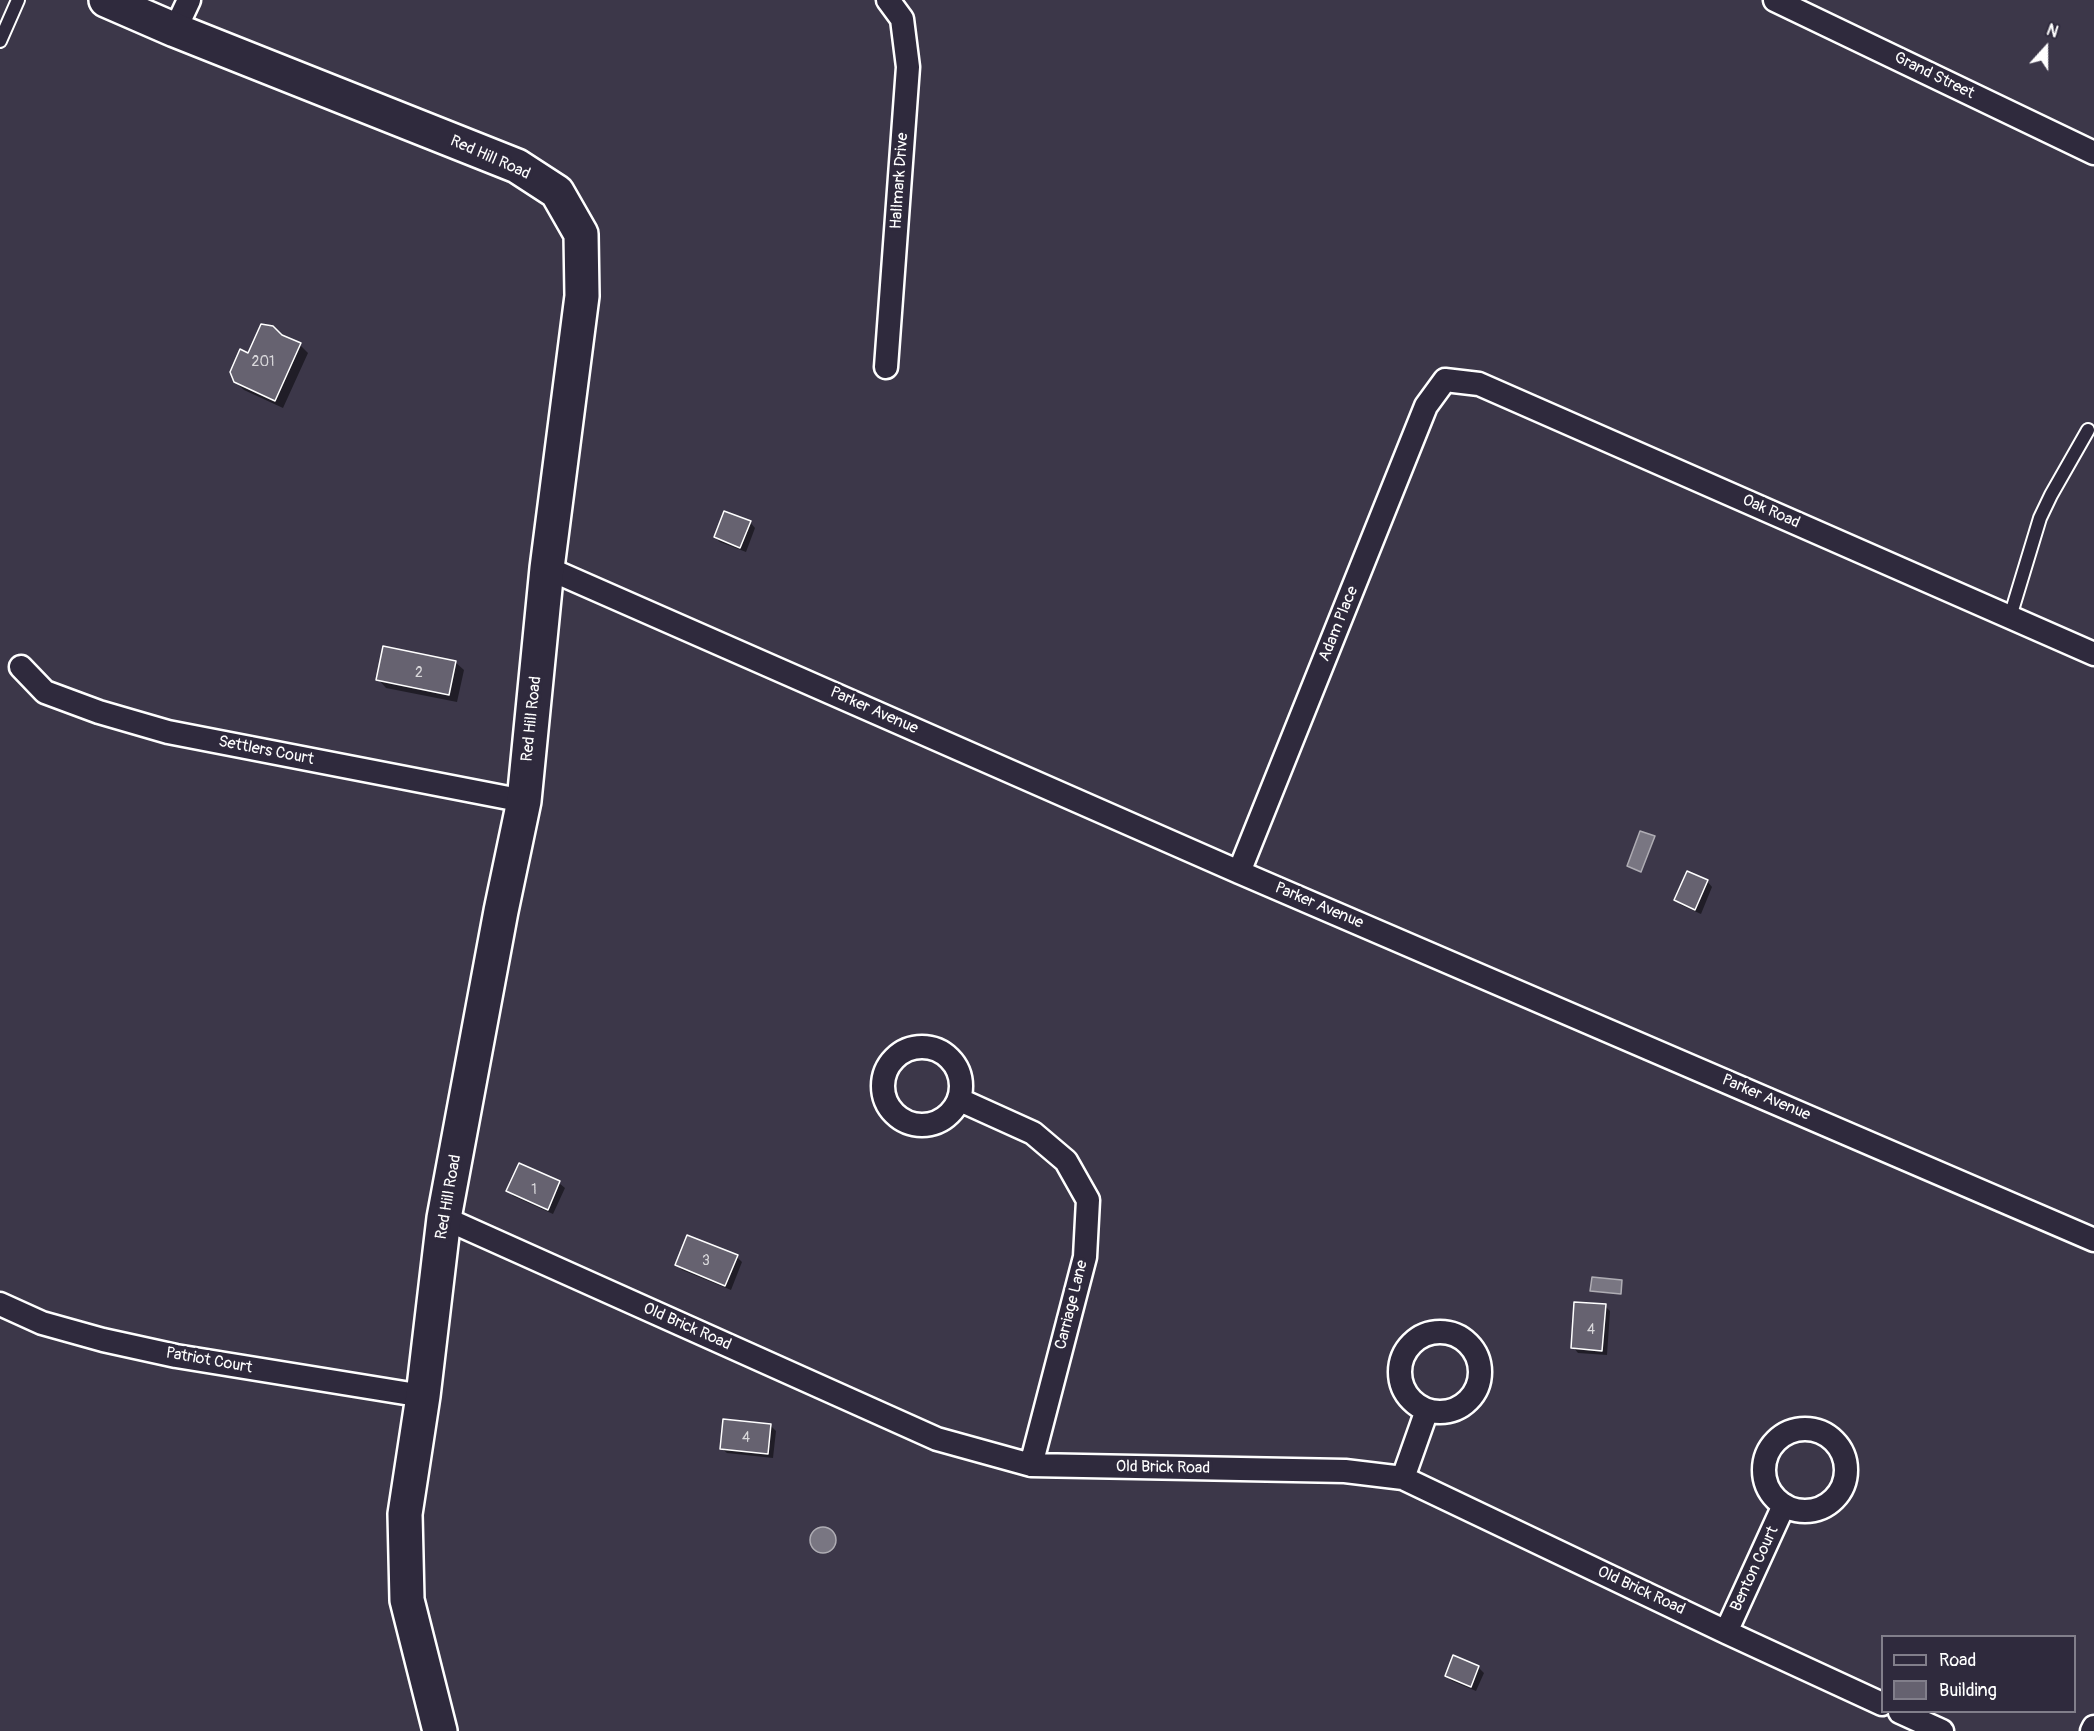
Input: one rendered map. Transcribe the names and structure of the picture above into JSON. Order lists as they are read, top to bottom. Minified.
{"streets":{"street":["Grand Street","Red Hill Road","Hallmark Drive","Oak Road","Adam Place","Parker Avenue","Settlers Court","Carriage Lane","Old Brick Road","Patriot Court","Benton Court"]},"crossings":[["Red Hill Road","Parker Avenue"],["Red Hill Road","Settlers Court"],["Red Hill Road","Old Brick Road"],["Red Hill Road","Patriot Court"],["Oak Road","Adam Place"],["Adam Place","Parker Avenue"],["Carriage Lane","Old Brick Road"],["Old Brick Road","Benton Court"]],"house_numbers":["201","2","1","3","4","4"],"legend":["Road","Building"],"north":"top"}
